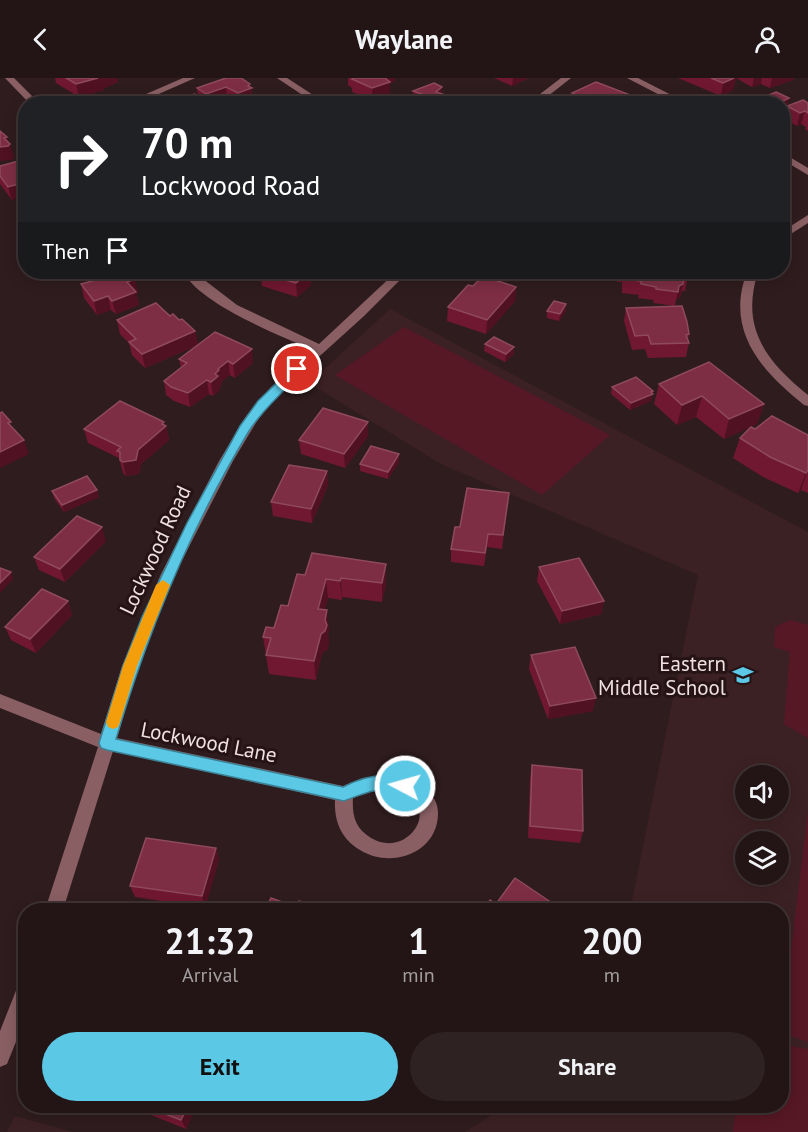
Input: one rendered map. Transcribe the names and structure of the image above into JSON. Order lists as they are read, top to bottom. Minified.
{"streets":{"street":["Lockwood Road","Lockwood Lane"]},"crossings":[["Lockwood Road","Lockwood Lane"]],"places":{"school or university":["Eastern Middle School"]},"page":{"header":"Waylane","turn":["70 m","Lockwood Road"],"then":"Then","eta":["21:32","Arrival","1","min","200","m"],"buttons":["Exit","Share"]}}
